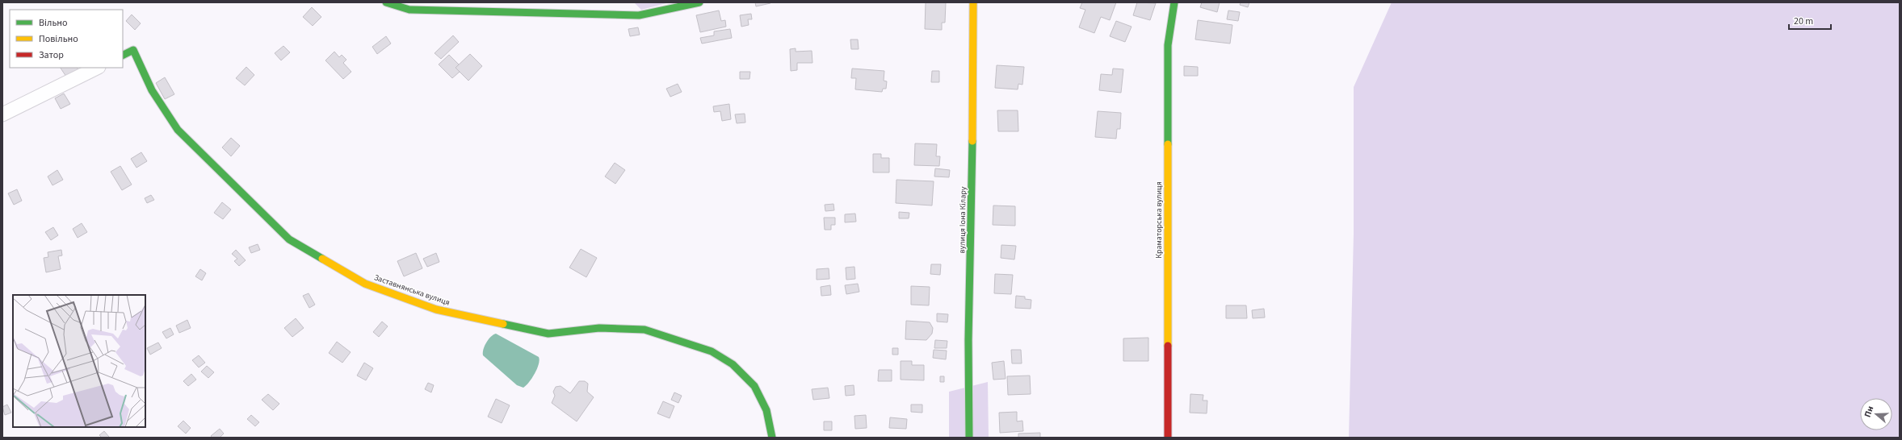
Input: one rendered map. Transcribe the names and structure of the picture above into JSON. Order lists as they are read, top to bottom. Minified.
{"streets":{"street":["вулиця Іона Кілару","Краматорська вулиця","Заставнянська вулиця"]},"legend":["Вільно","Повільно","Затор"],"scale_bar":"20 m","north":"left"}
